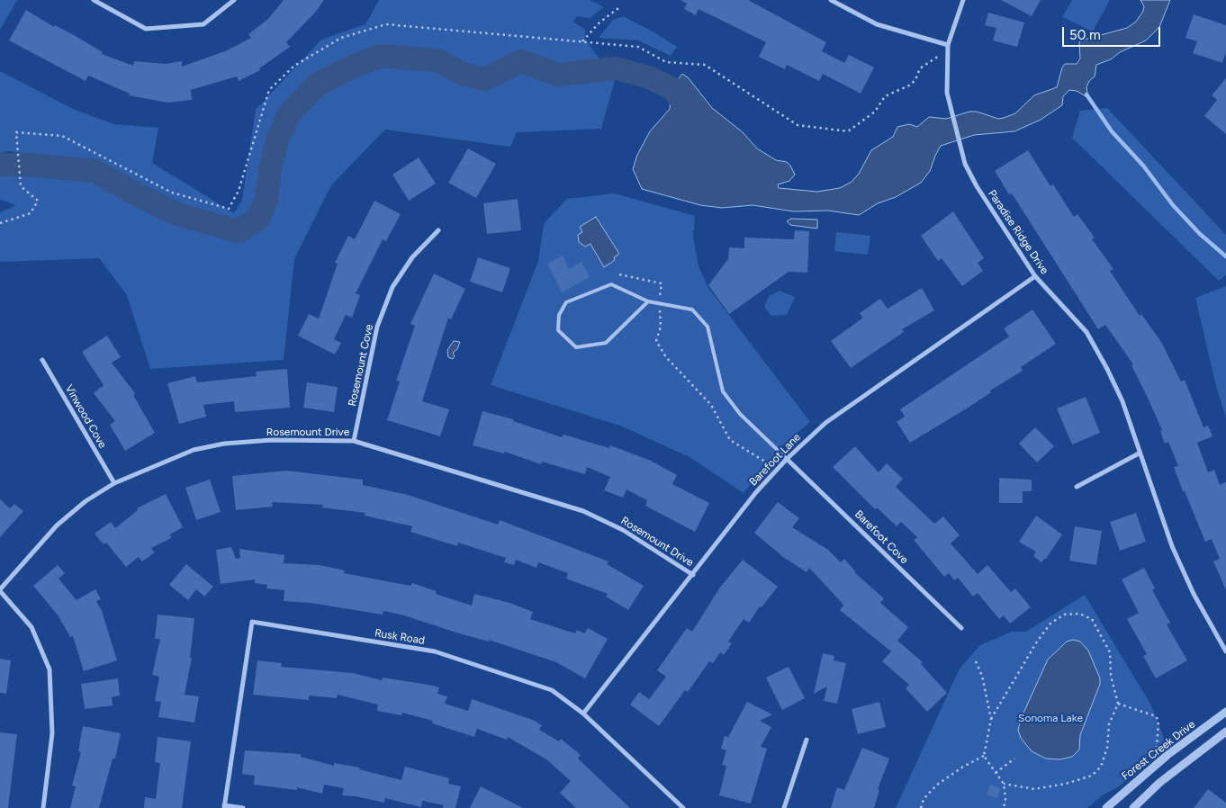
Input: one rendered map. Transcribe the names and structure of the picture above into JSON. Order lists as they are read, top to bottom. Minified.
{"streets":{"street":["Paradise Ridge Drive","Rosemount Cove","Vinwood Cove","Rosemount Drive","Barefoot Lane","Barefoot Cove","Rusk Road","Forest Creek Drive"]},"crossings":[["Paradise Ridge Drive","Barefoot Lane"],["Rosemount Cove","Rosemount Drive"],["Vinwood Cove","Rosemount Drive"],["Rosemount Drive","Barefoot Lane"],["Barefoot Lane","Barefoot Cove"],["Barefoot Lane","Rusk Road"]],"parks":["Sonoma Lake"],"scale_bar":"50 m"}
